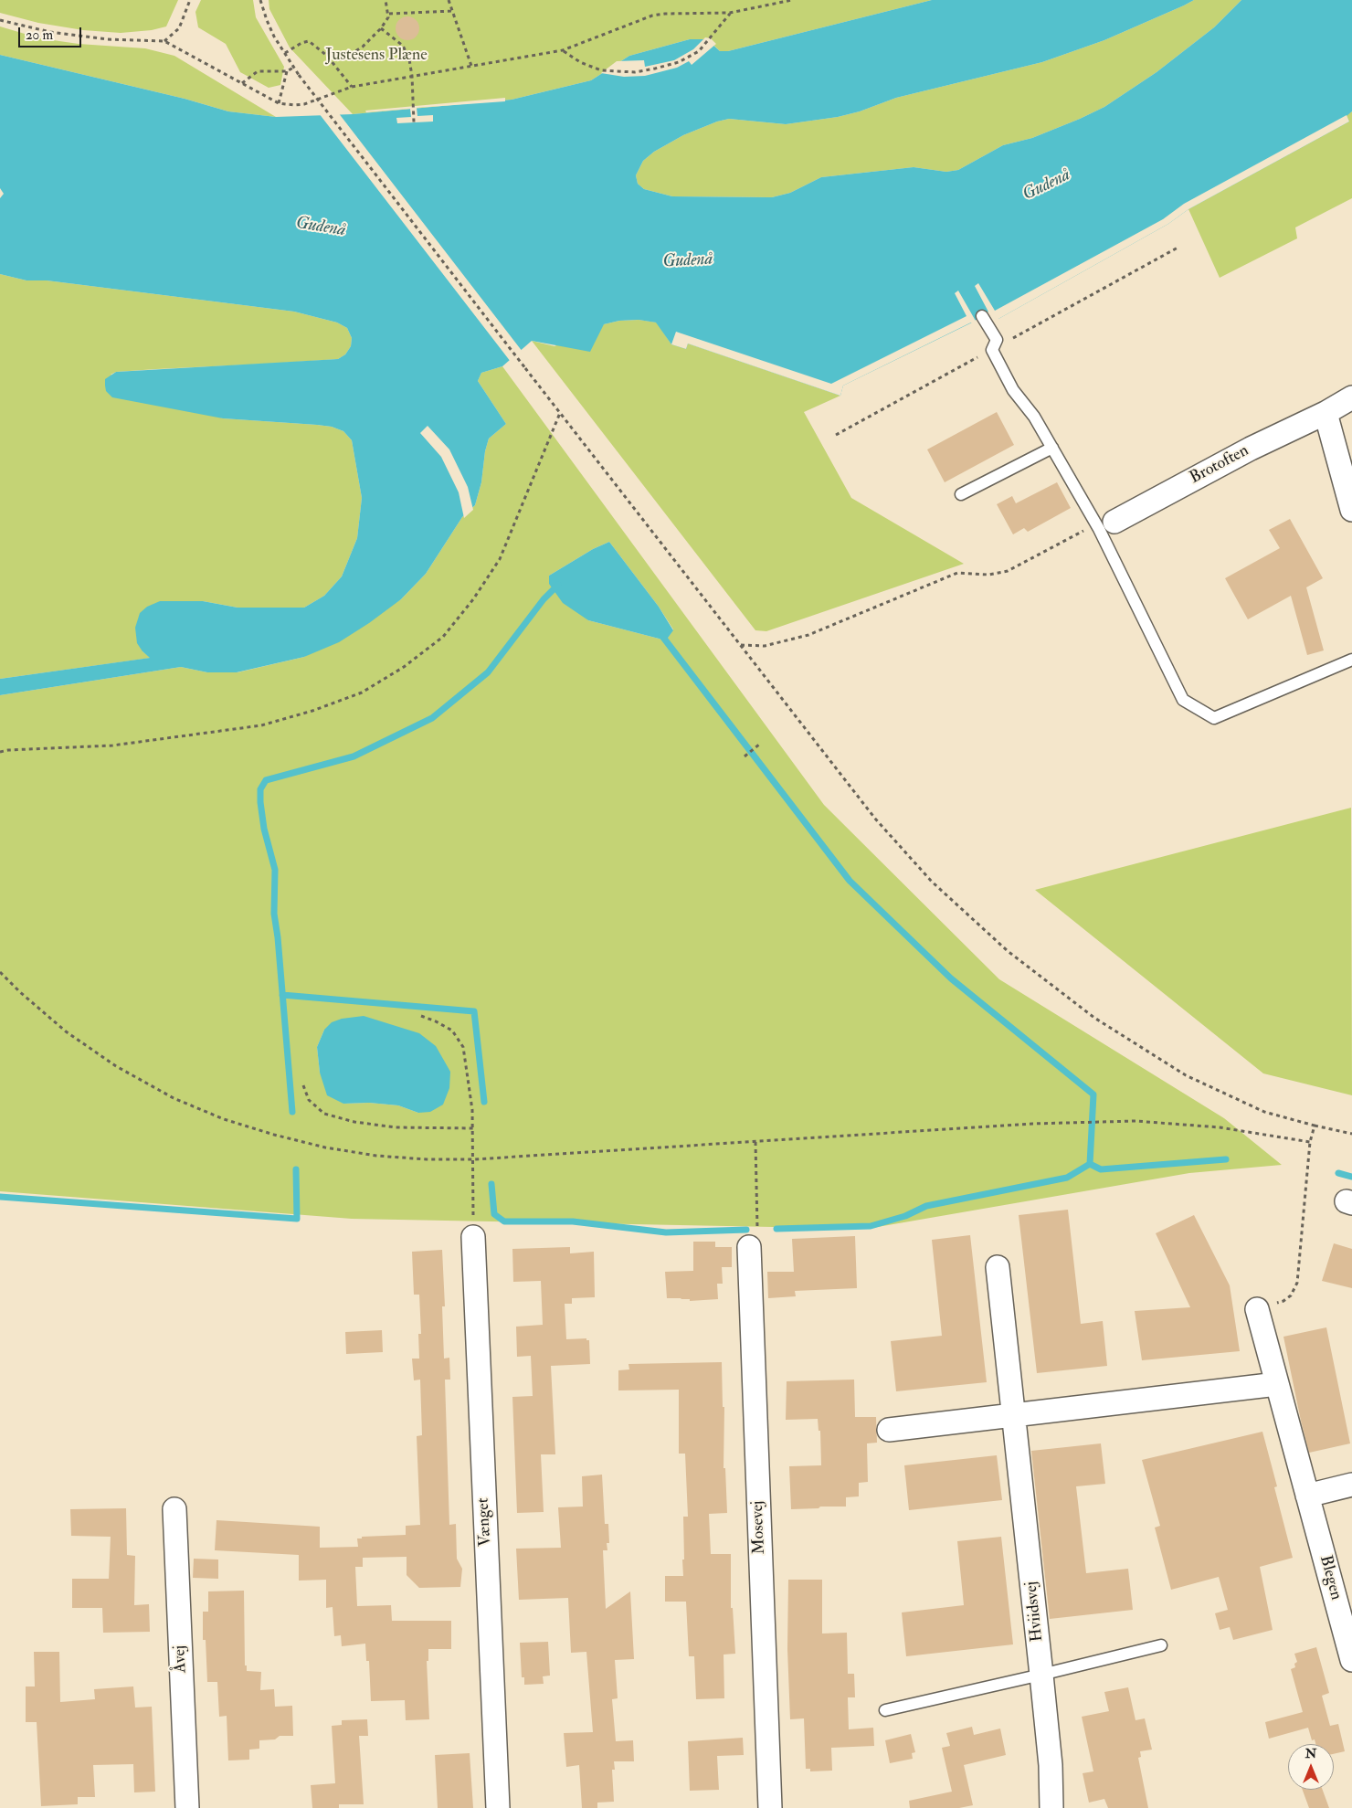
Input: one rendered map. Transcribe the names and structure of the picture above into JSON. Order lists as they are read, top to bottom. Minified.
{"streets":{"street":["Brotoften","Vænget","Mosevej","Blegen","Hviidsvej","Åvej"]},"water":["Gudenå"],"parks":["Justesens Plæne"],"scale_bar":"20 m","north":"top"}
